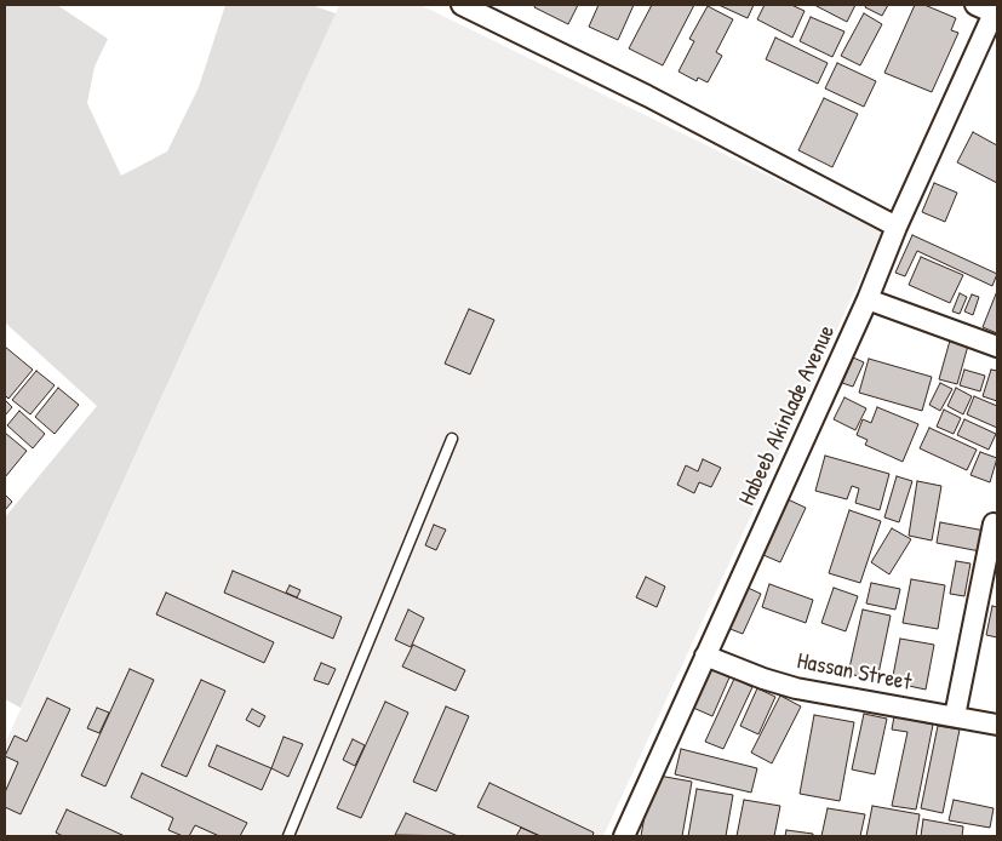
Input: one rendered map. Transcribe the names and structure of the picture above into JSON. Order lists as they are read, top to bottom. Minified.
{"streets":{"street":["Habeeb Akinlade Avenue","Hassan Street"]},"crossings":[["Habeeb Akinlade Avenue","Hassan Street"]]}
